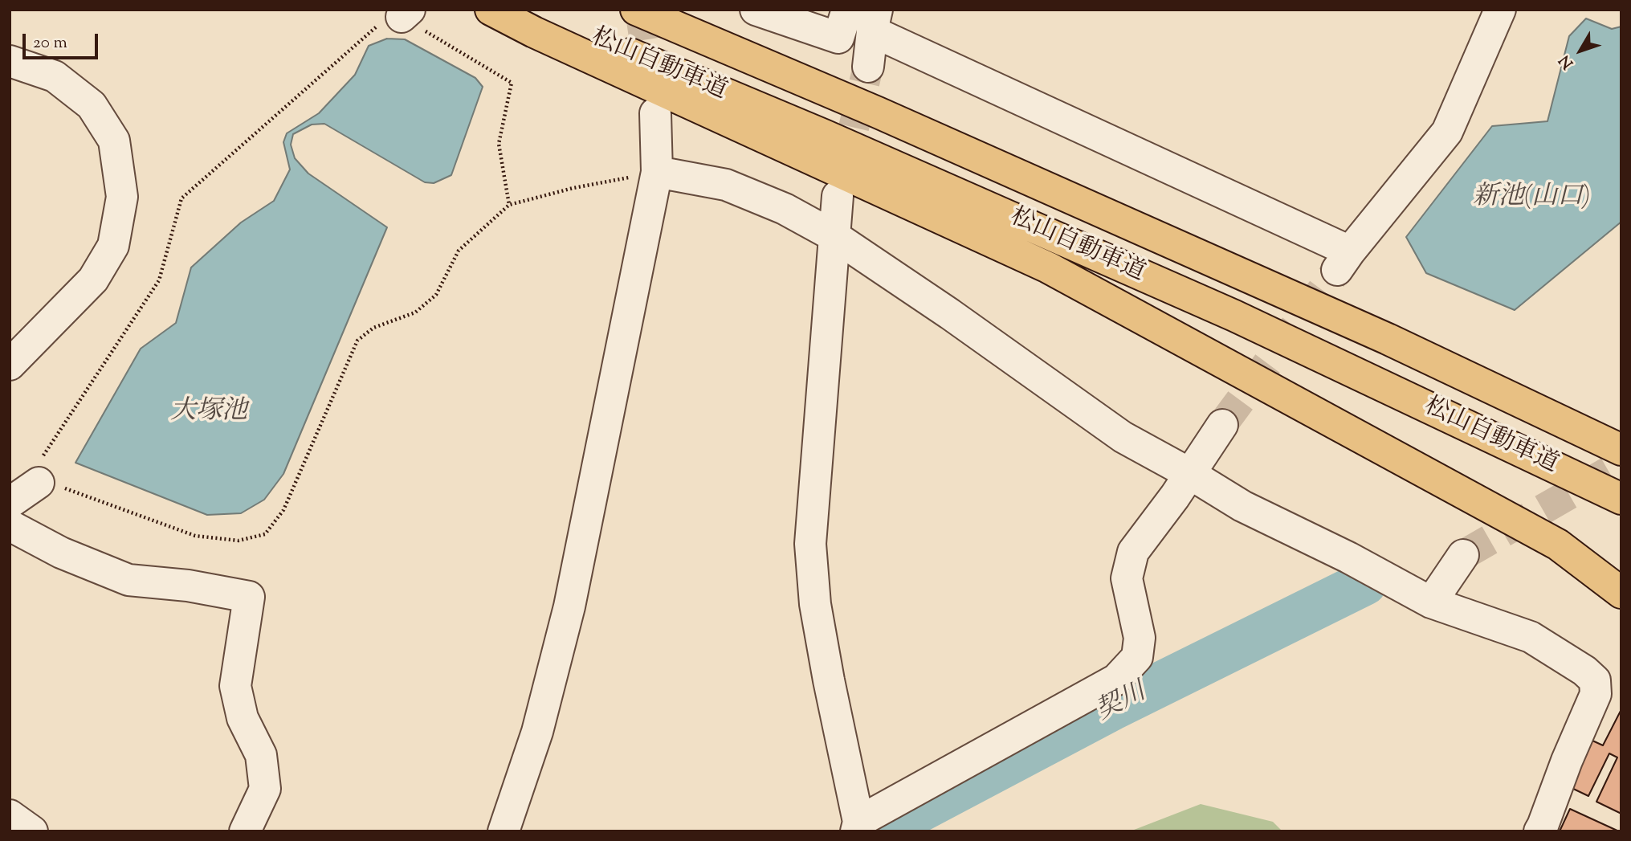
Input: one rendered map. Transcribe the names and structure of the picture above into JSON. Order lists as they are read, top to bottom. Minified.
{"streets":{"highway":["松山自動車道"]},"water":["新池(山口)","大塚池","契川"],"scale_bar":"20 m","north":"bottom left"}
